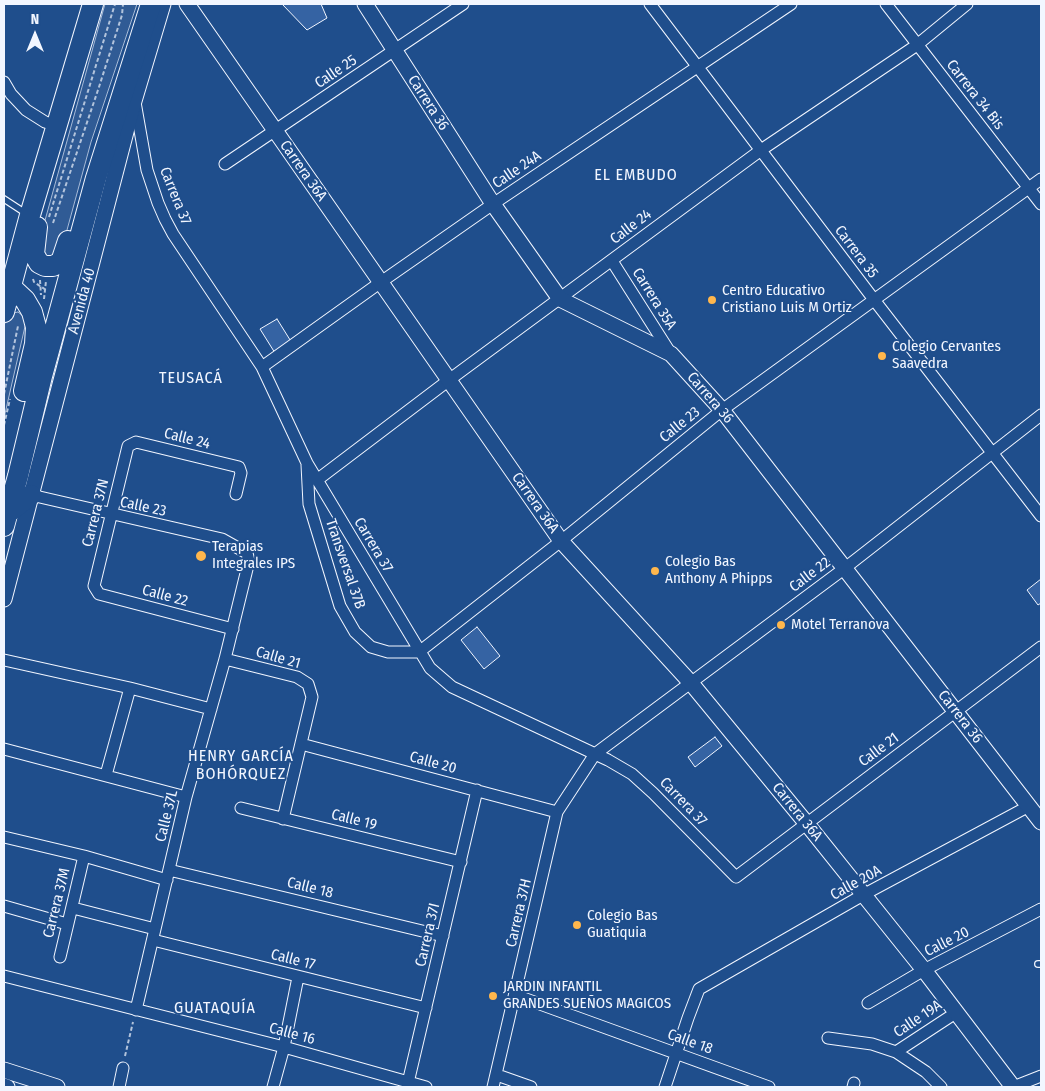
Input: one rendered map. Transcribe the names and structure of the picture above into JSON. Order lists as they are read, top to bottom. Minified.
{"streets":{"highway":["Avenida 40"],"street":["Calle 25","Carrera 34 Bis","Carrera 36","Calle 24A","Carrera 36A","Carrera 37","Calle 24","Carrera 35","Carrera 35A","Calle 23","Carrera 37N","Transversal 37B","Calle 22","Calle 21","Calle 20","Calle 37L","Calle 19","Calle 20A","Calle 18","Carrera 37M","Carrera 37H","Carrera 37I","Calle 17","Calle 19A","Calle 16"]},"crossings":[["Calle 25","Carrera 36"],["Calle 25","Carrera 36A"],["Carrera 34 Bis","Calle 24"],["Carrera 34 Bis","Calle 23"],["Carrera 36","Calle 24A"],["Carrera 36","Calle 24"],["Carrera 36","Carrera 35A"],["Carrera 36","Calle 23"],["Carrera 36","Calle 22"],["Carrera 36","Calle 21"],["Carrera 36","Calle 20A"],["Calle 24A","Carrera 36A"],["Calle 24A","Carrera 37"],["Calle 24A","Carrera 35"],["Carrera 36A","Calle 24"],["Carrera 36A","Calle 23"],["Carrera 36A","Calle 22"],["Carrera 36A","Calle 21"],["Carrera 36A","Calle 20"],["Carrera 36A","Calle 20A"],["Carrera 37","Calle 24"],["Carrera 37","Avenida 40"],["Carrera 37","Calle 23"],["Carrera 37","Transversal 37B"],["Carrera 37","Calle 22"],["Carrera 37","Calle 21"],["Carrera 37","Carrera 37H"],["Calle 24","Carrera 35"],["Calle 24","Carrera 35A"],["Calle 24","Carrera 37N"],["Carrera 35","Calle 23"],["Carrera 35","Calle 22"],["Avenida 40","Calle 23"],["Calle 23","Carrera 37N"],["Calle 23","Transversal 37B"],["Calle 23","Calle 37L"],["Carrera 37N","Calle 22"],["Calle 22","Calle 37L"],["Calle 22","Carrera 37H"],["Calle 21","Calle 20"],["Calle 21","Calle 37L"],["Calle 20","Carrera 37H"],["Calle 20","Carrera 37I"],["Calle 37L","Calle 18"],["Calle 37L","Calle 17"],["Calle 37L","Calle 16"],["Calle 19","Carrera 37I"],["Calle 20A","Calle 18"],["Calle 18","Carrera 37M"],["Calle 18","Carrera 37H"],["Calle 18","Carrera 37I"],["Carrera 37M","Calle 17"],["Carrera 37I","Calle 17"],["Carrera 37I","Calle 16"]],"districts":["EL EMBUDO","TEUSACÁ","HENRY GARCÍA BOHÓRQUEZ","GUATAQUÍA"],"places":["Centro Educativo Cristiano Luis M Ortiz","Colegio Cervantes Saavedra","Terapias Integrales IPS","Colegio Bas Anthony A Phipps","Motel Terranova","Colegio Bas Guatiquia","JARDIN INFANTIL GRANDES SUEÑOS MAGICOS"],"north":"top"}
